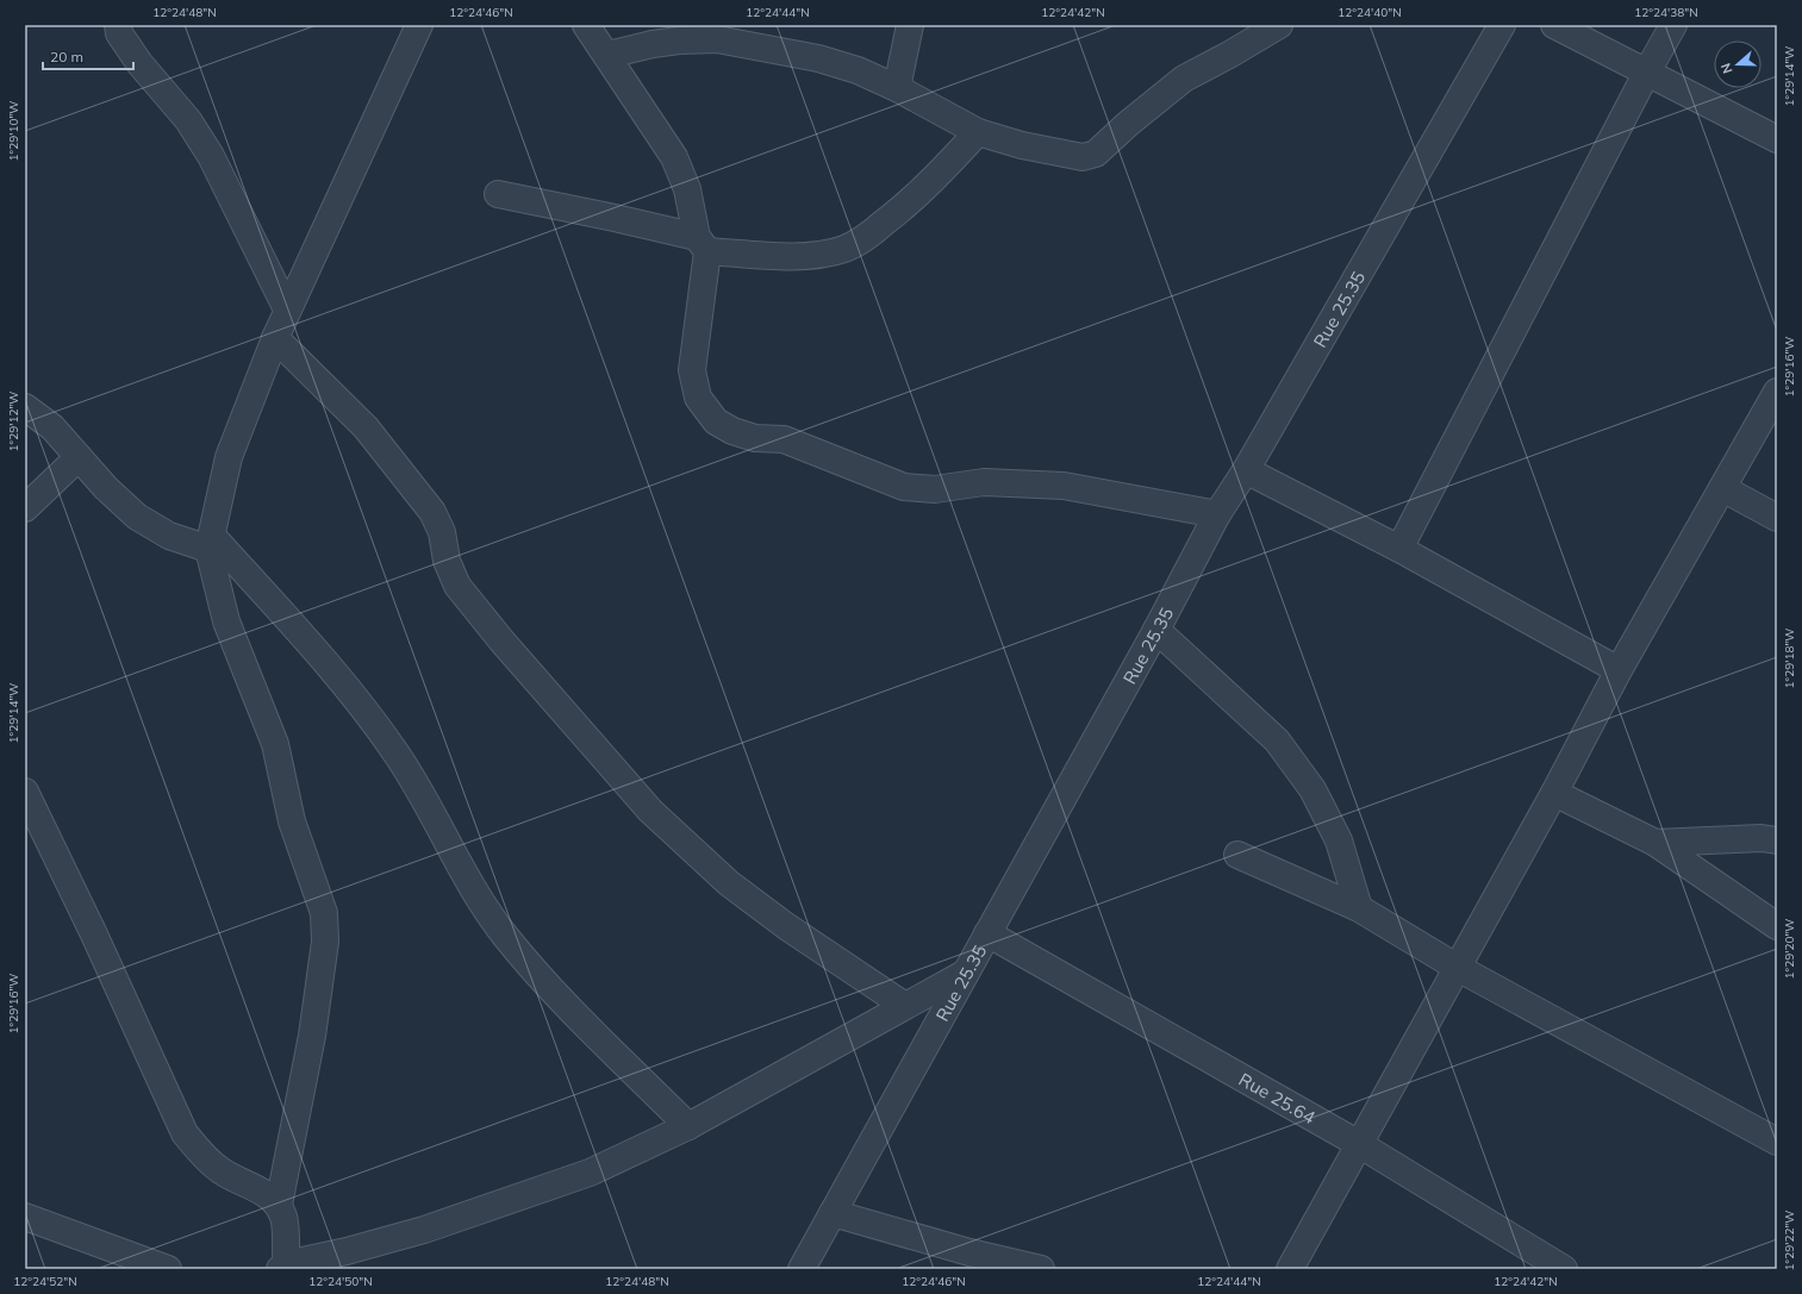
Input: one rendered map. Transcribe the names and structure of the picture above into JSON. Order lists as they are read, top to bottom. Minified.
{"streets":{"street":["Rue 25.35","Rue 25.64"]},"crossings":[["Rue 25.35","Rue 25.64"]],"scale_bar":"20 m","north":"left","coordinates":["12°24'48\"N","12°24'46\"N","12°24'44\"N","12°24'42\"N","12°24'40\"N","12°24'38\"N","1°29'14\"W","1°29'10\"W","1°29'16\"W","1°29'12\"W","1°29'18\"W","1°29'20\"W","1°29'22\"W","12°24'52\"N","12°24'50\"N"]}
